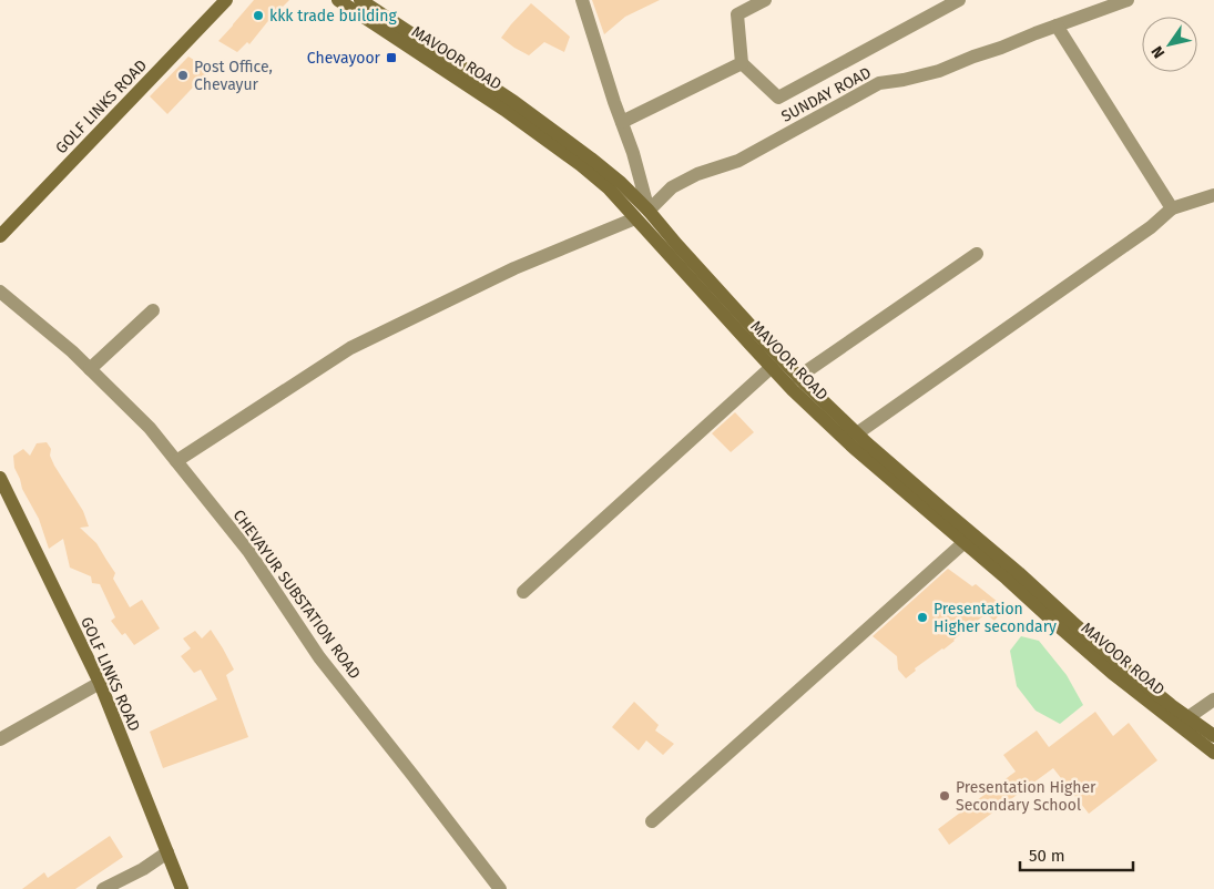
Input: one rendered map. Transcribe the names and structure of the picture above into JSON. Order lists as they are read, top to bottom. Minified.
{"streets":{"main road":["MAVOOR ROAD","GOLF LINKS ROAD"],"street":["SUNDAY ROAD","CHEVAYUR SUBSTATION ROAD"]},"crossings":[["MAVOOR ROAD","SUNDAY ROAD"]],"places":{"other":["kkk trade building","Post Office, Chevayur","Presentation Higher secondary","Presentation Higher Secondary School"],"transit":["Chevayoor"]},"scale_bar":"50 m","north":"bottom left"}
